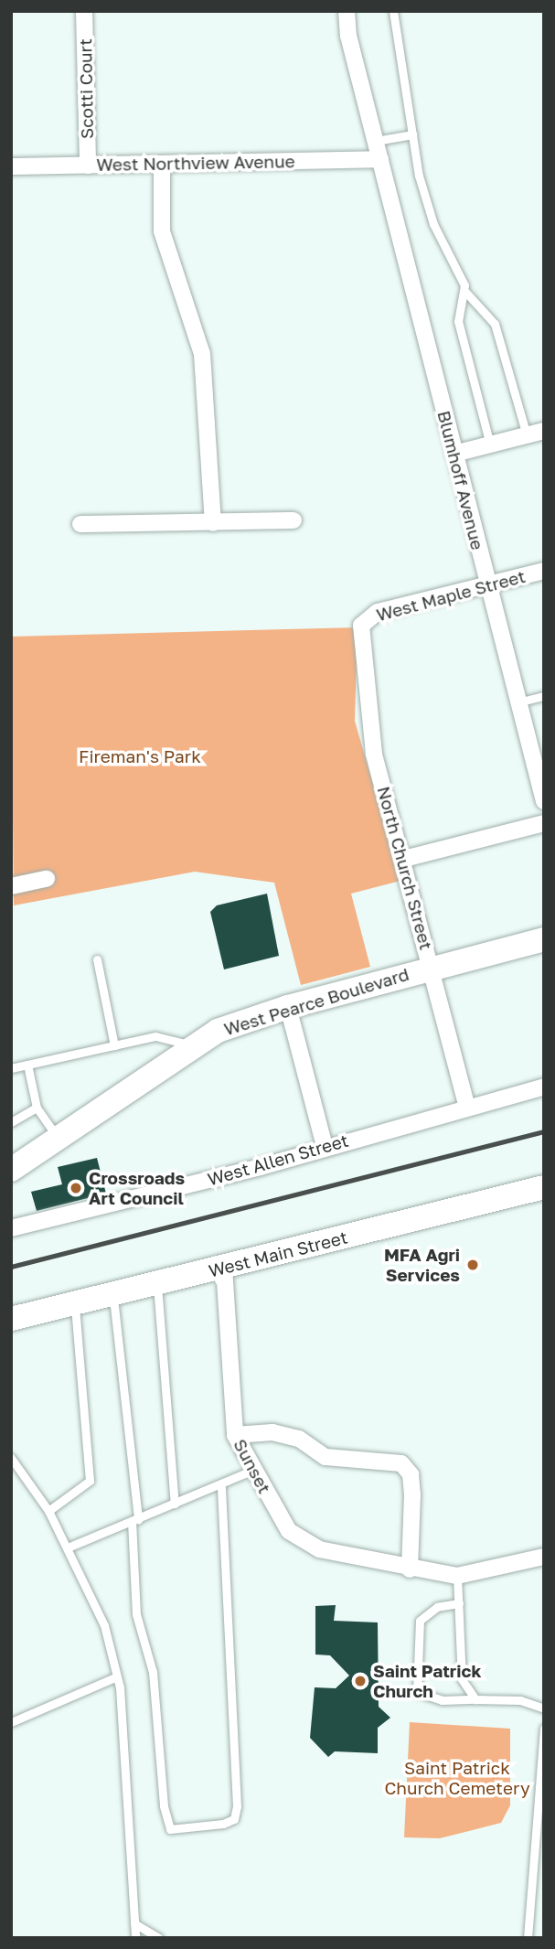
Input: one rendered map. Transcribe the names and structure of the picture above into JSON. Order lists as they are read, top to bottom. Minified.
{"streets":{"main road":["West Pearce Boulevard","West Main Street"],"street":["Scotti Court","West Northview Avenue","Blumhoff Avenue","West Maple Street","North Church Street","West Allen Street","Sunset"]},"crossings":[["Scotti Court","West Northview Avenue"],["West Northview Avenue","Blumhoff Avenue"],["Blumhoff Avenue","West Maple Street"],["West Maple Street","North Church Street"],["North Church Street","West Pearce Boulevard"],["North Church Street","West Allen Street"],["West Main Street","Sunset"]],"parks":["Fireman's Park","Saint Patrick Church Cemetery"],"places":["Crossroads Art Council","MFA Agri Services","Saint Patrick Church"]}
